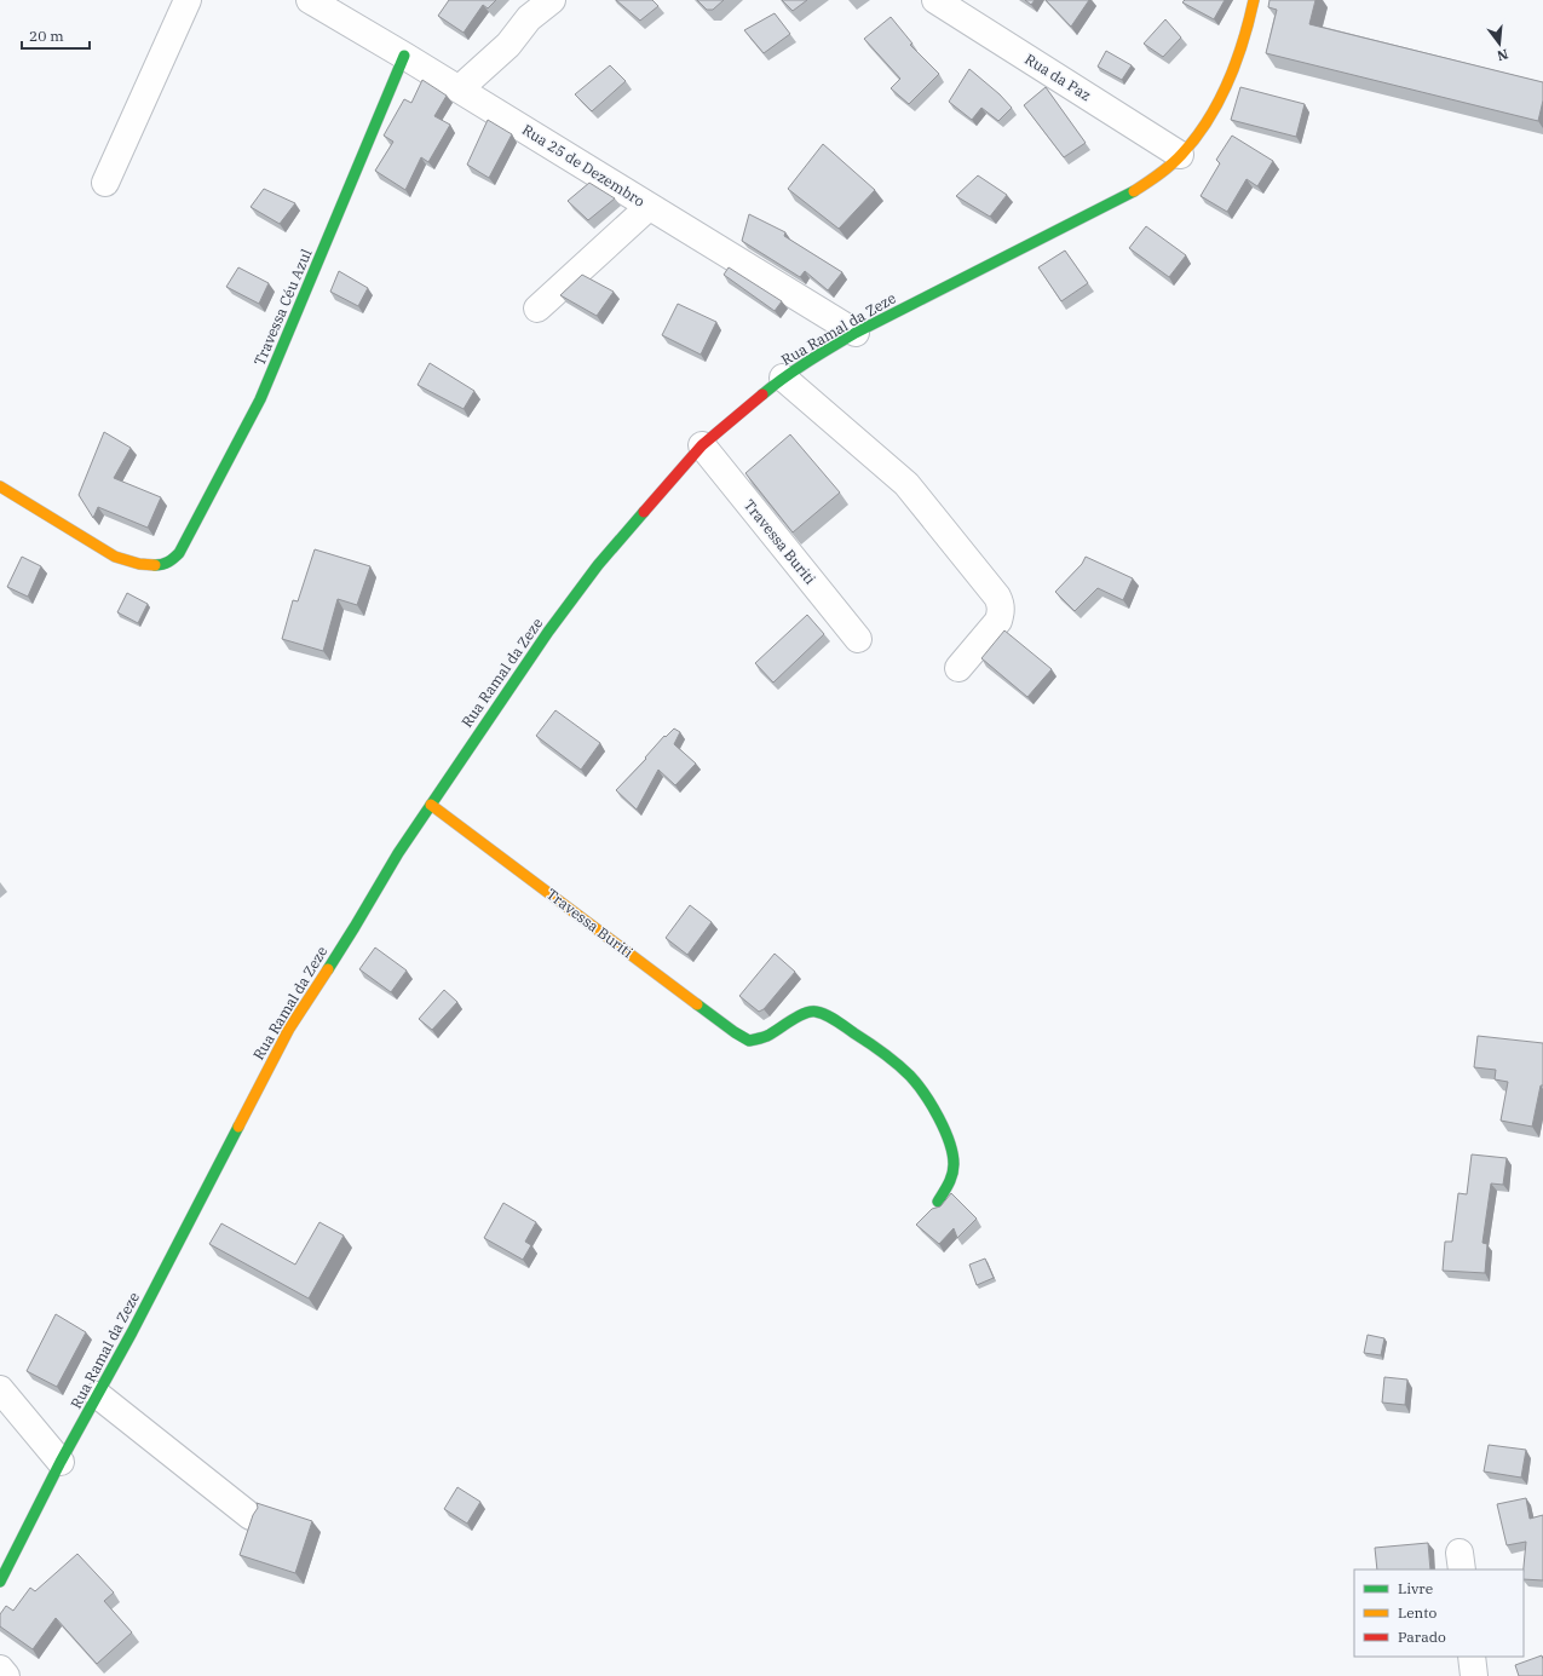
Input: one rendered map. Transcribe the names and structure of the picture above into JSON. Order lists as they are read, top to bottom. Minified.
{"streets":{"street":["Rua da Paz","Rua 25 de Dezembro","Travessa Céu Azul","Rua Ramal da Zeze","Travessa Buriti"]},"crossings":[["Rua da Paz","Rua Ramal da Zeze"],["Rua 25 de Dezembro","Travessa Céu Azul"],["Rua 25 de Dezembro","Rua Ramal da Zeze"],["Rua Ramal da Zeze","Travessa Buriti"]],"legend":["Livre","Lento","Parado"],"scale_bar":"20 m","north":"bottom"}
